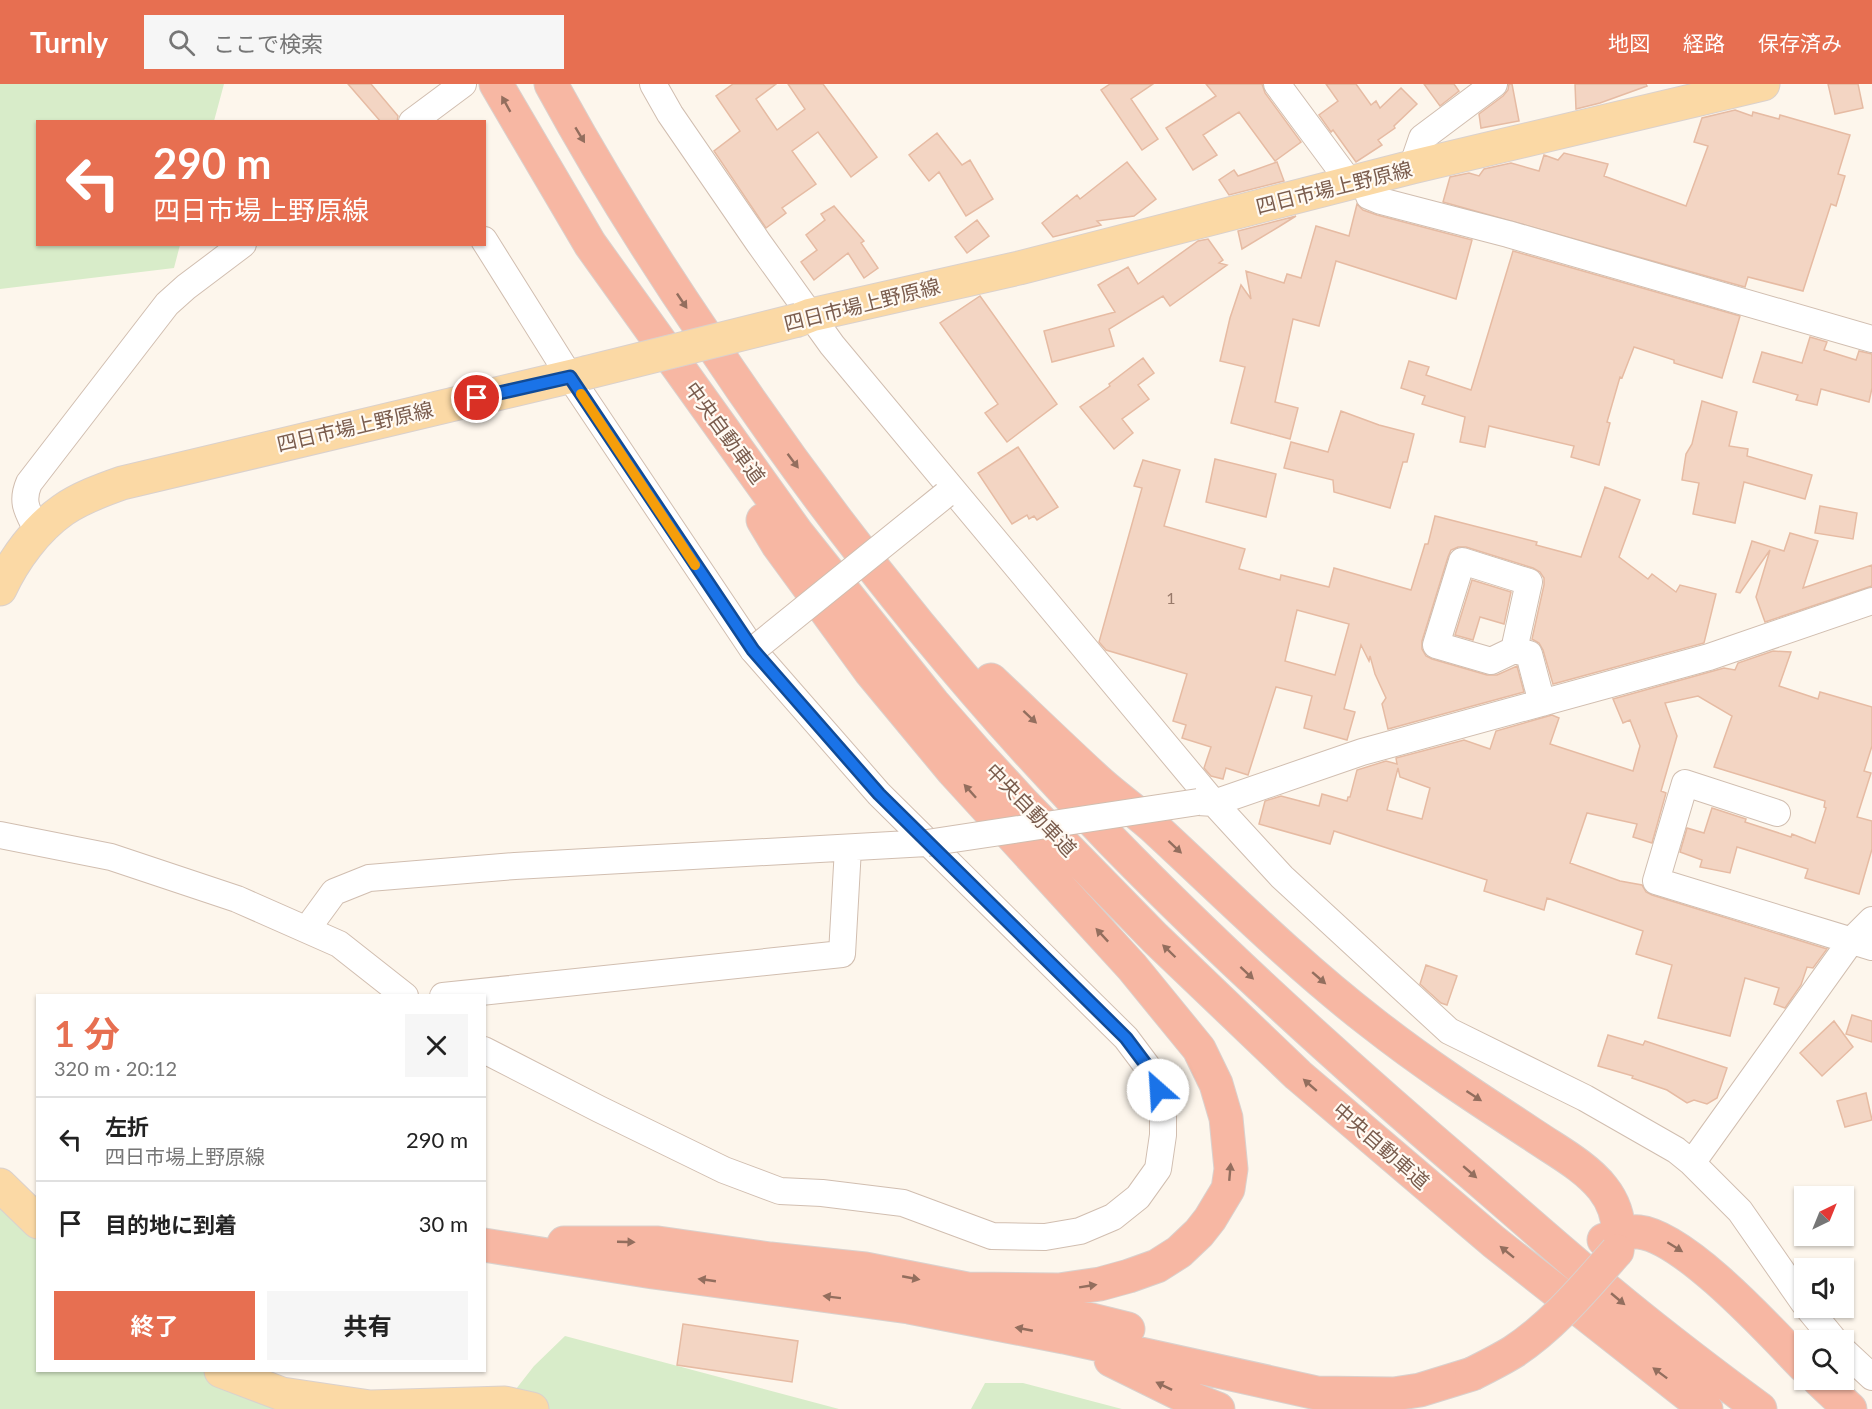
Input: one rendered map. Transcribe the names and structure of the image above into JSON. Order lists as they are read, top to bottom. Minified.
{"streets":{"highway":["中央自動車道"],"main road":["四日市場上野原線"]},"house_numbers":["1"],"north":"top right","page":{"header":"Turnly","search":"ここで検索","nav":["地図","経路","保存済み"],"turn":["290 m","四日市場上野原線"],"heading":["1 分","320 m · 20:12"],"list":[{"name":"左折","note":"四日市場上野原線","value":"290 m"},{"name":"目的地に到着","value":"30 m"}],"buttons":["終了","共有"]}}
